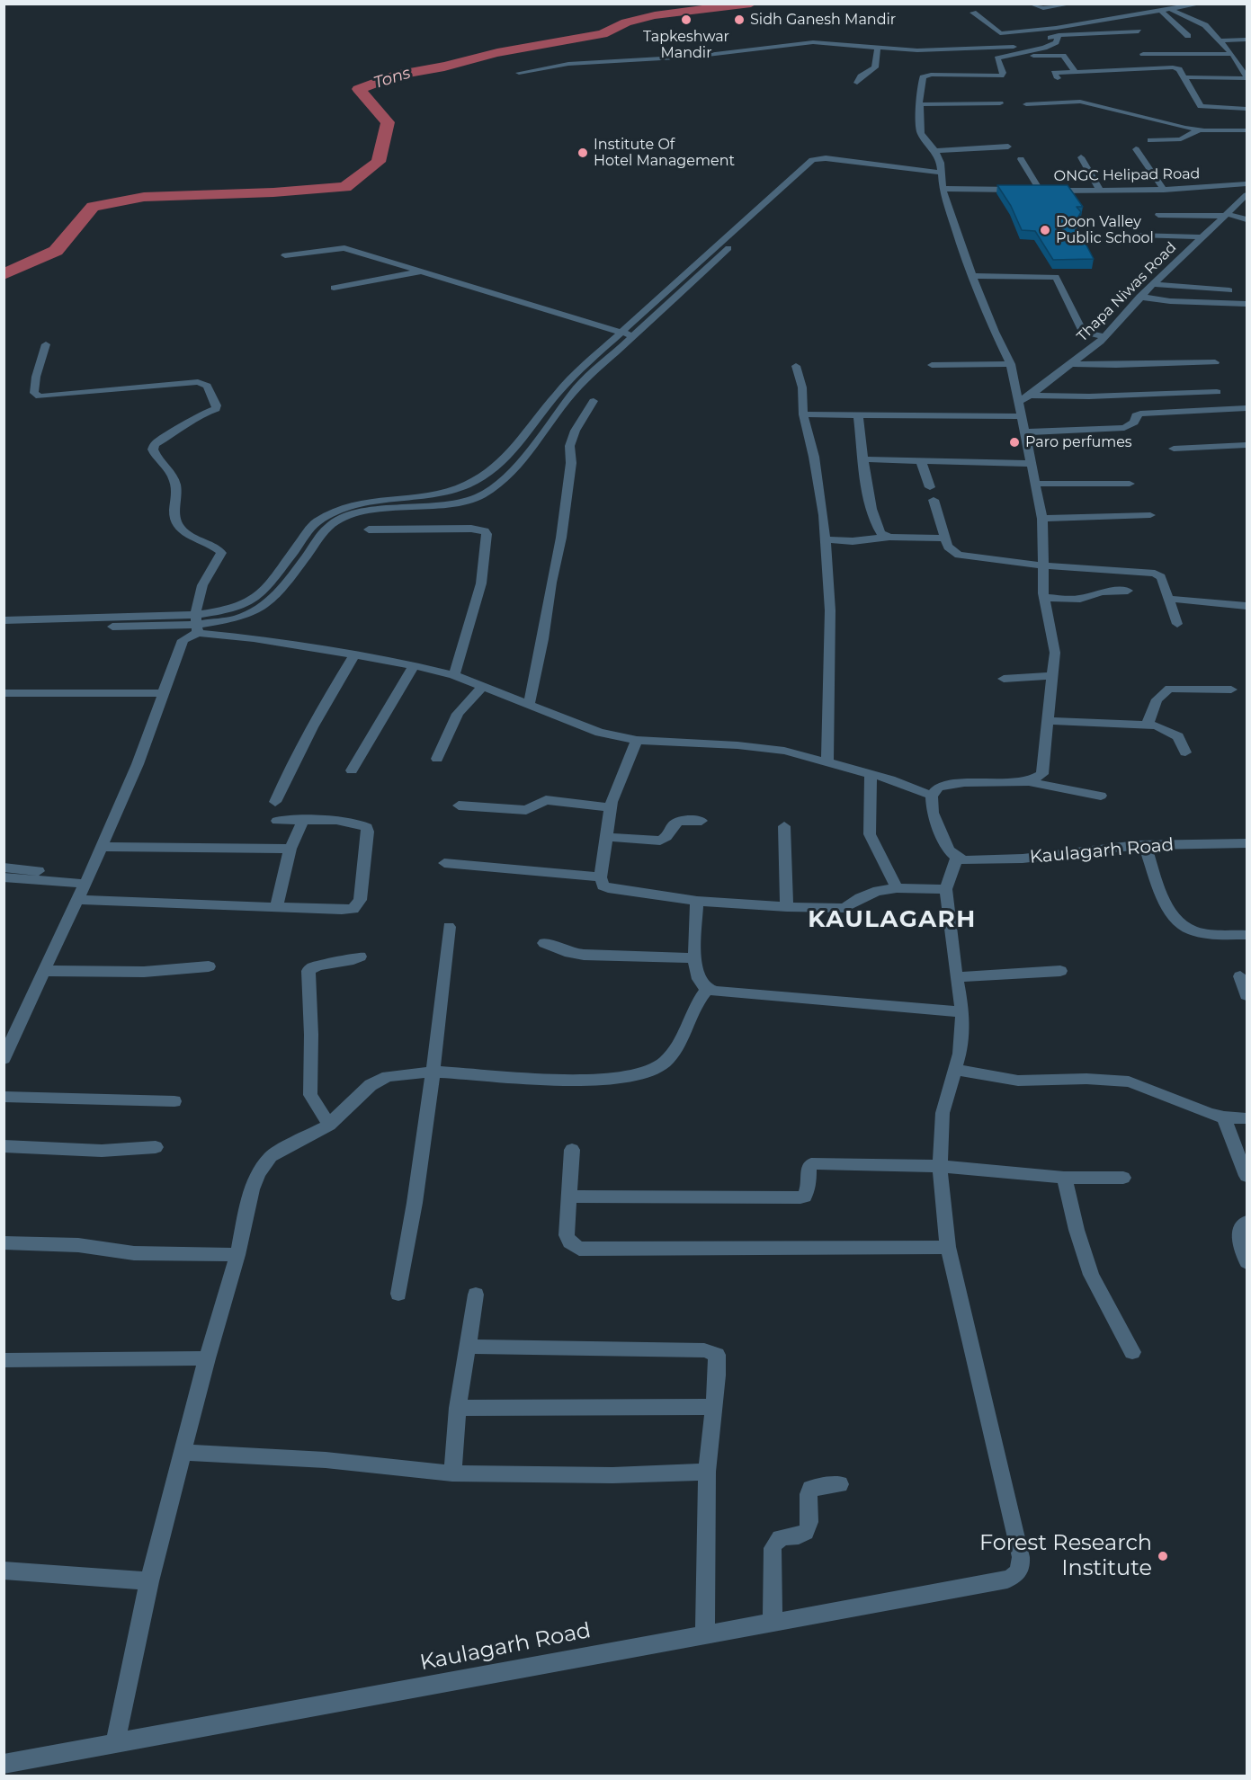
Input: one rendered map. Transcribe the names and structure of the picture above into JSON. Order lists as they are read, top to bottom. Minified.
{"streets":{"street":["ONGC Helipad Road","Thapa Niwas Road","Kaulagarh Road"]},"districts":["KAULAGARH"],"water":["Tons"],"places":["Tapkeshwar Mandir","Sidh Ganesh Mandir","Institute Of Hotel Management","Doon Valley Public School","Paro perfumes","Forest Research Institute"]}
